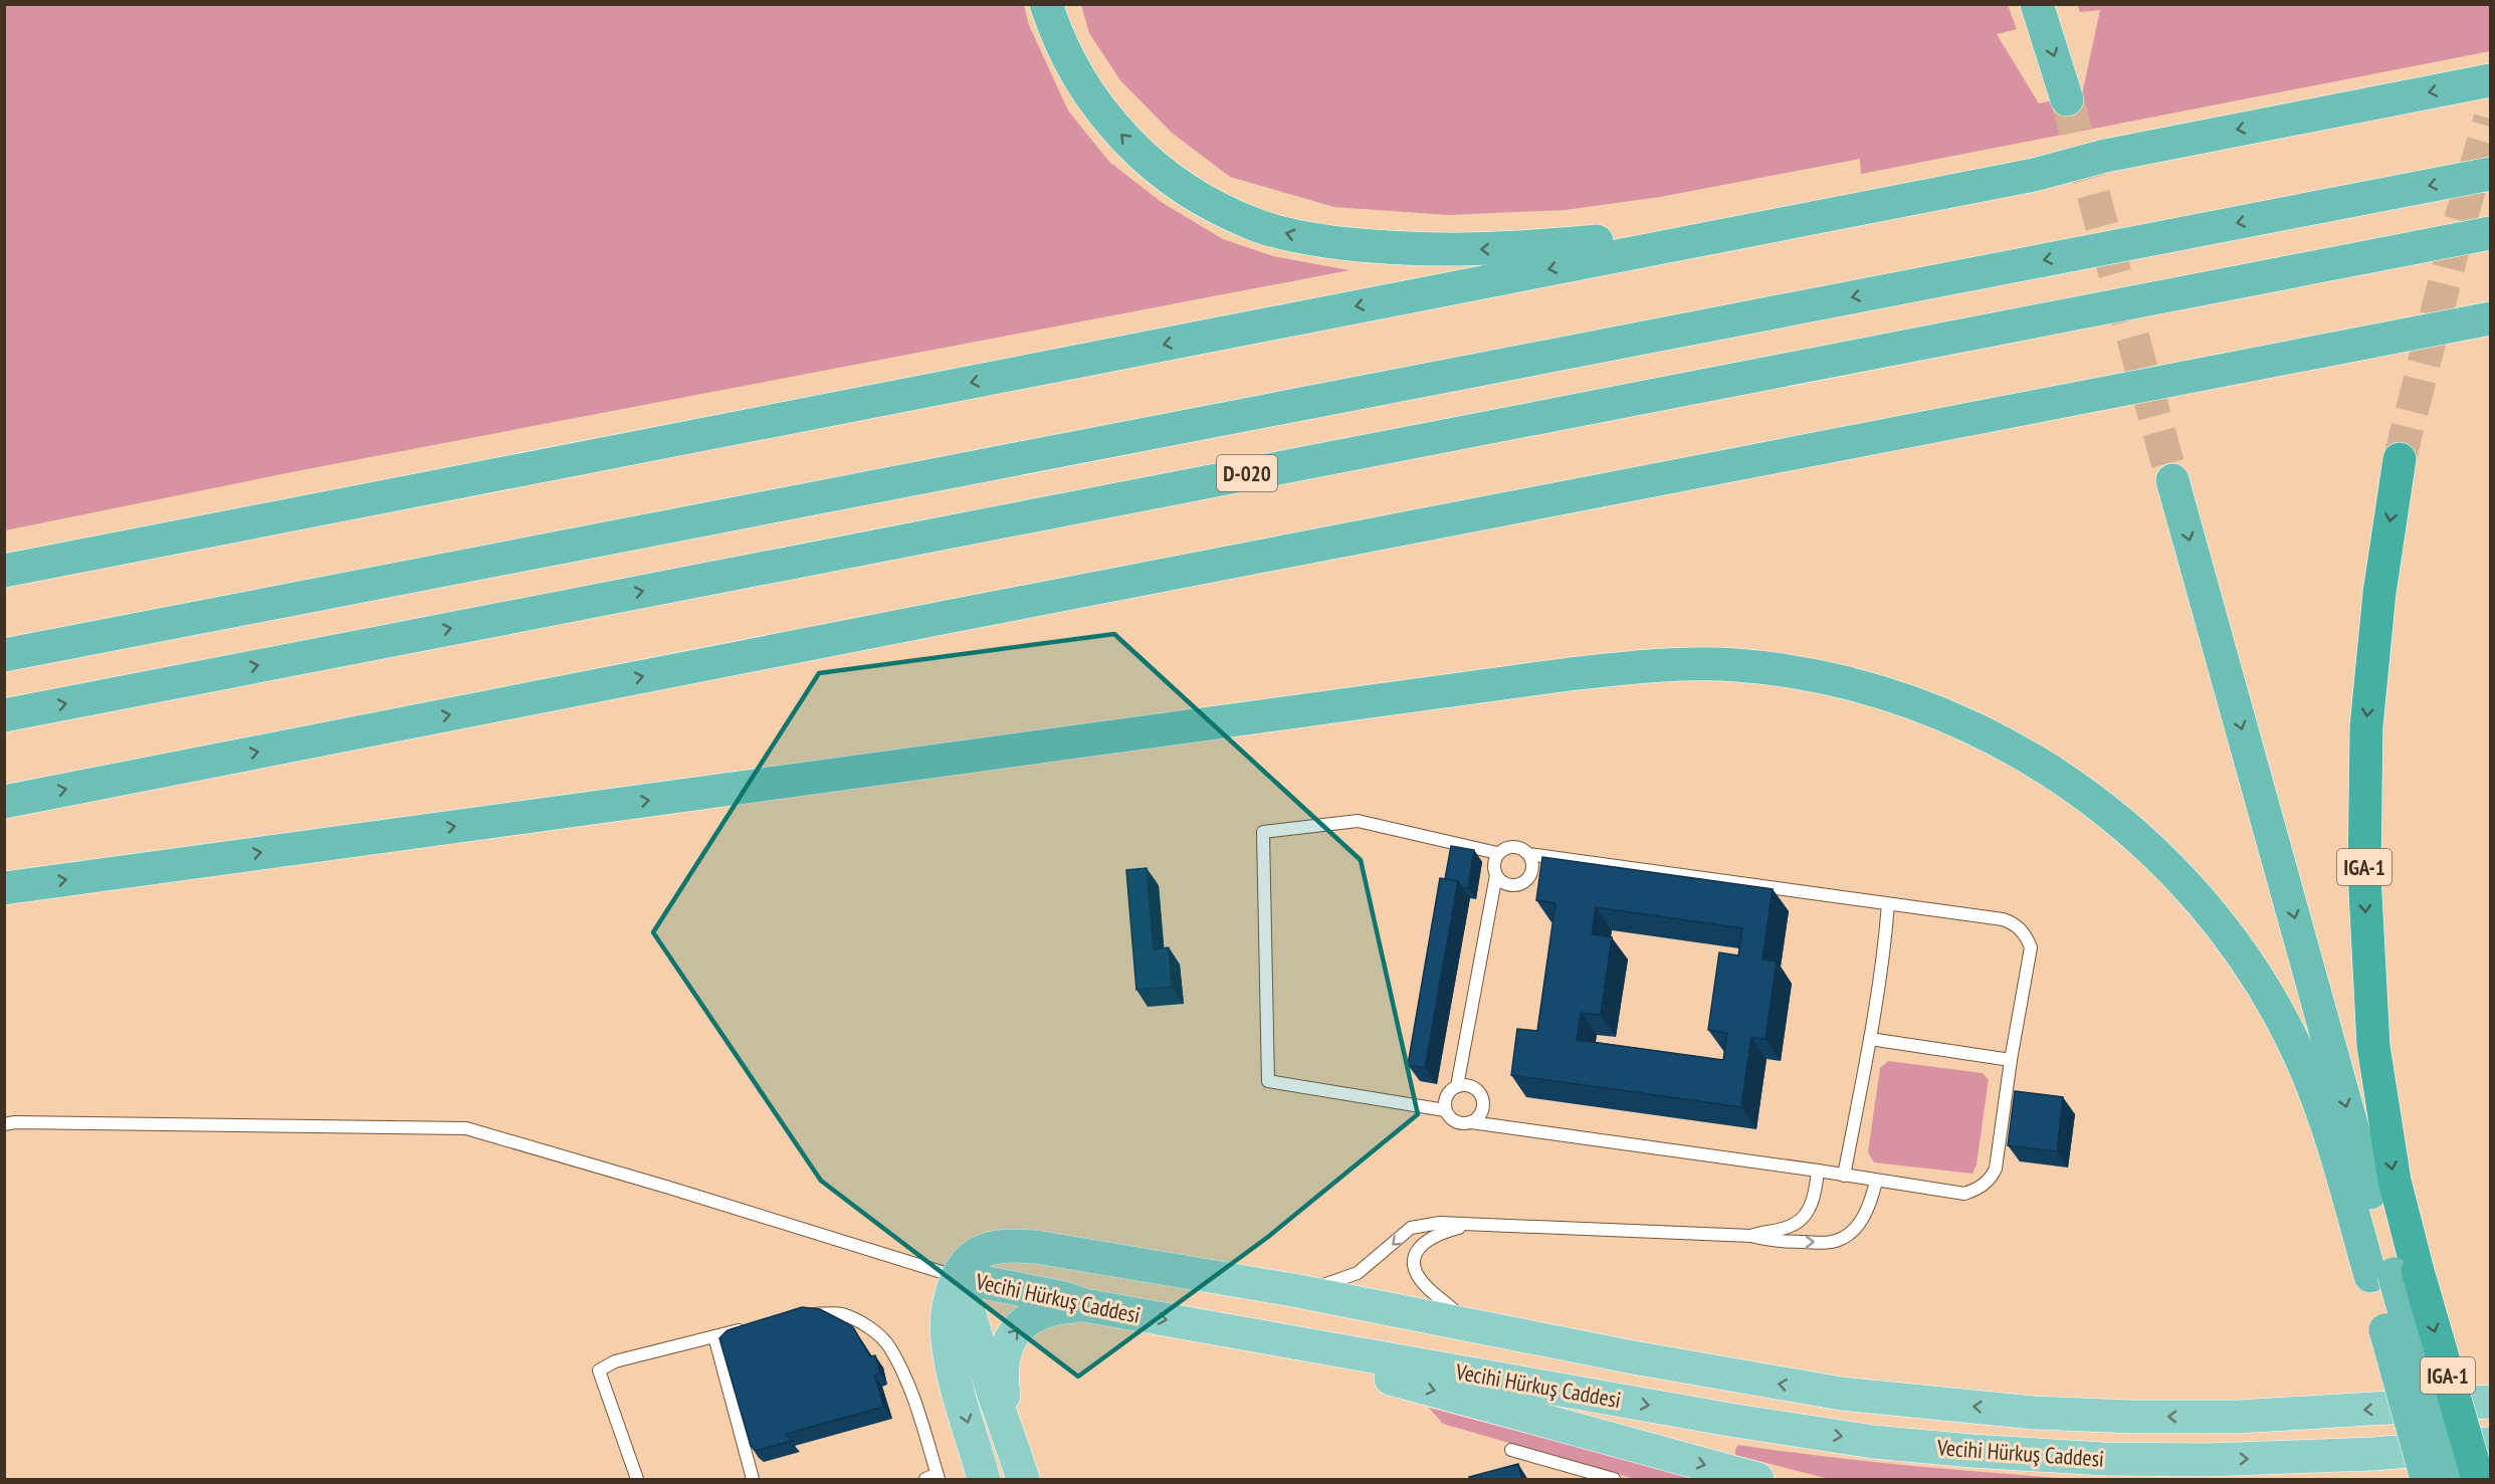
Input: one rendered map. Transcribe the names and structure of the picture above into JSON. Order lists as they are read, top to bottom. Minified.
{"streets":{"highway":["D-020","IGA-1"],"main road":["Vecihi Hürkuş Caddesi"]}}
